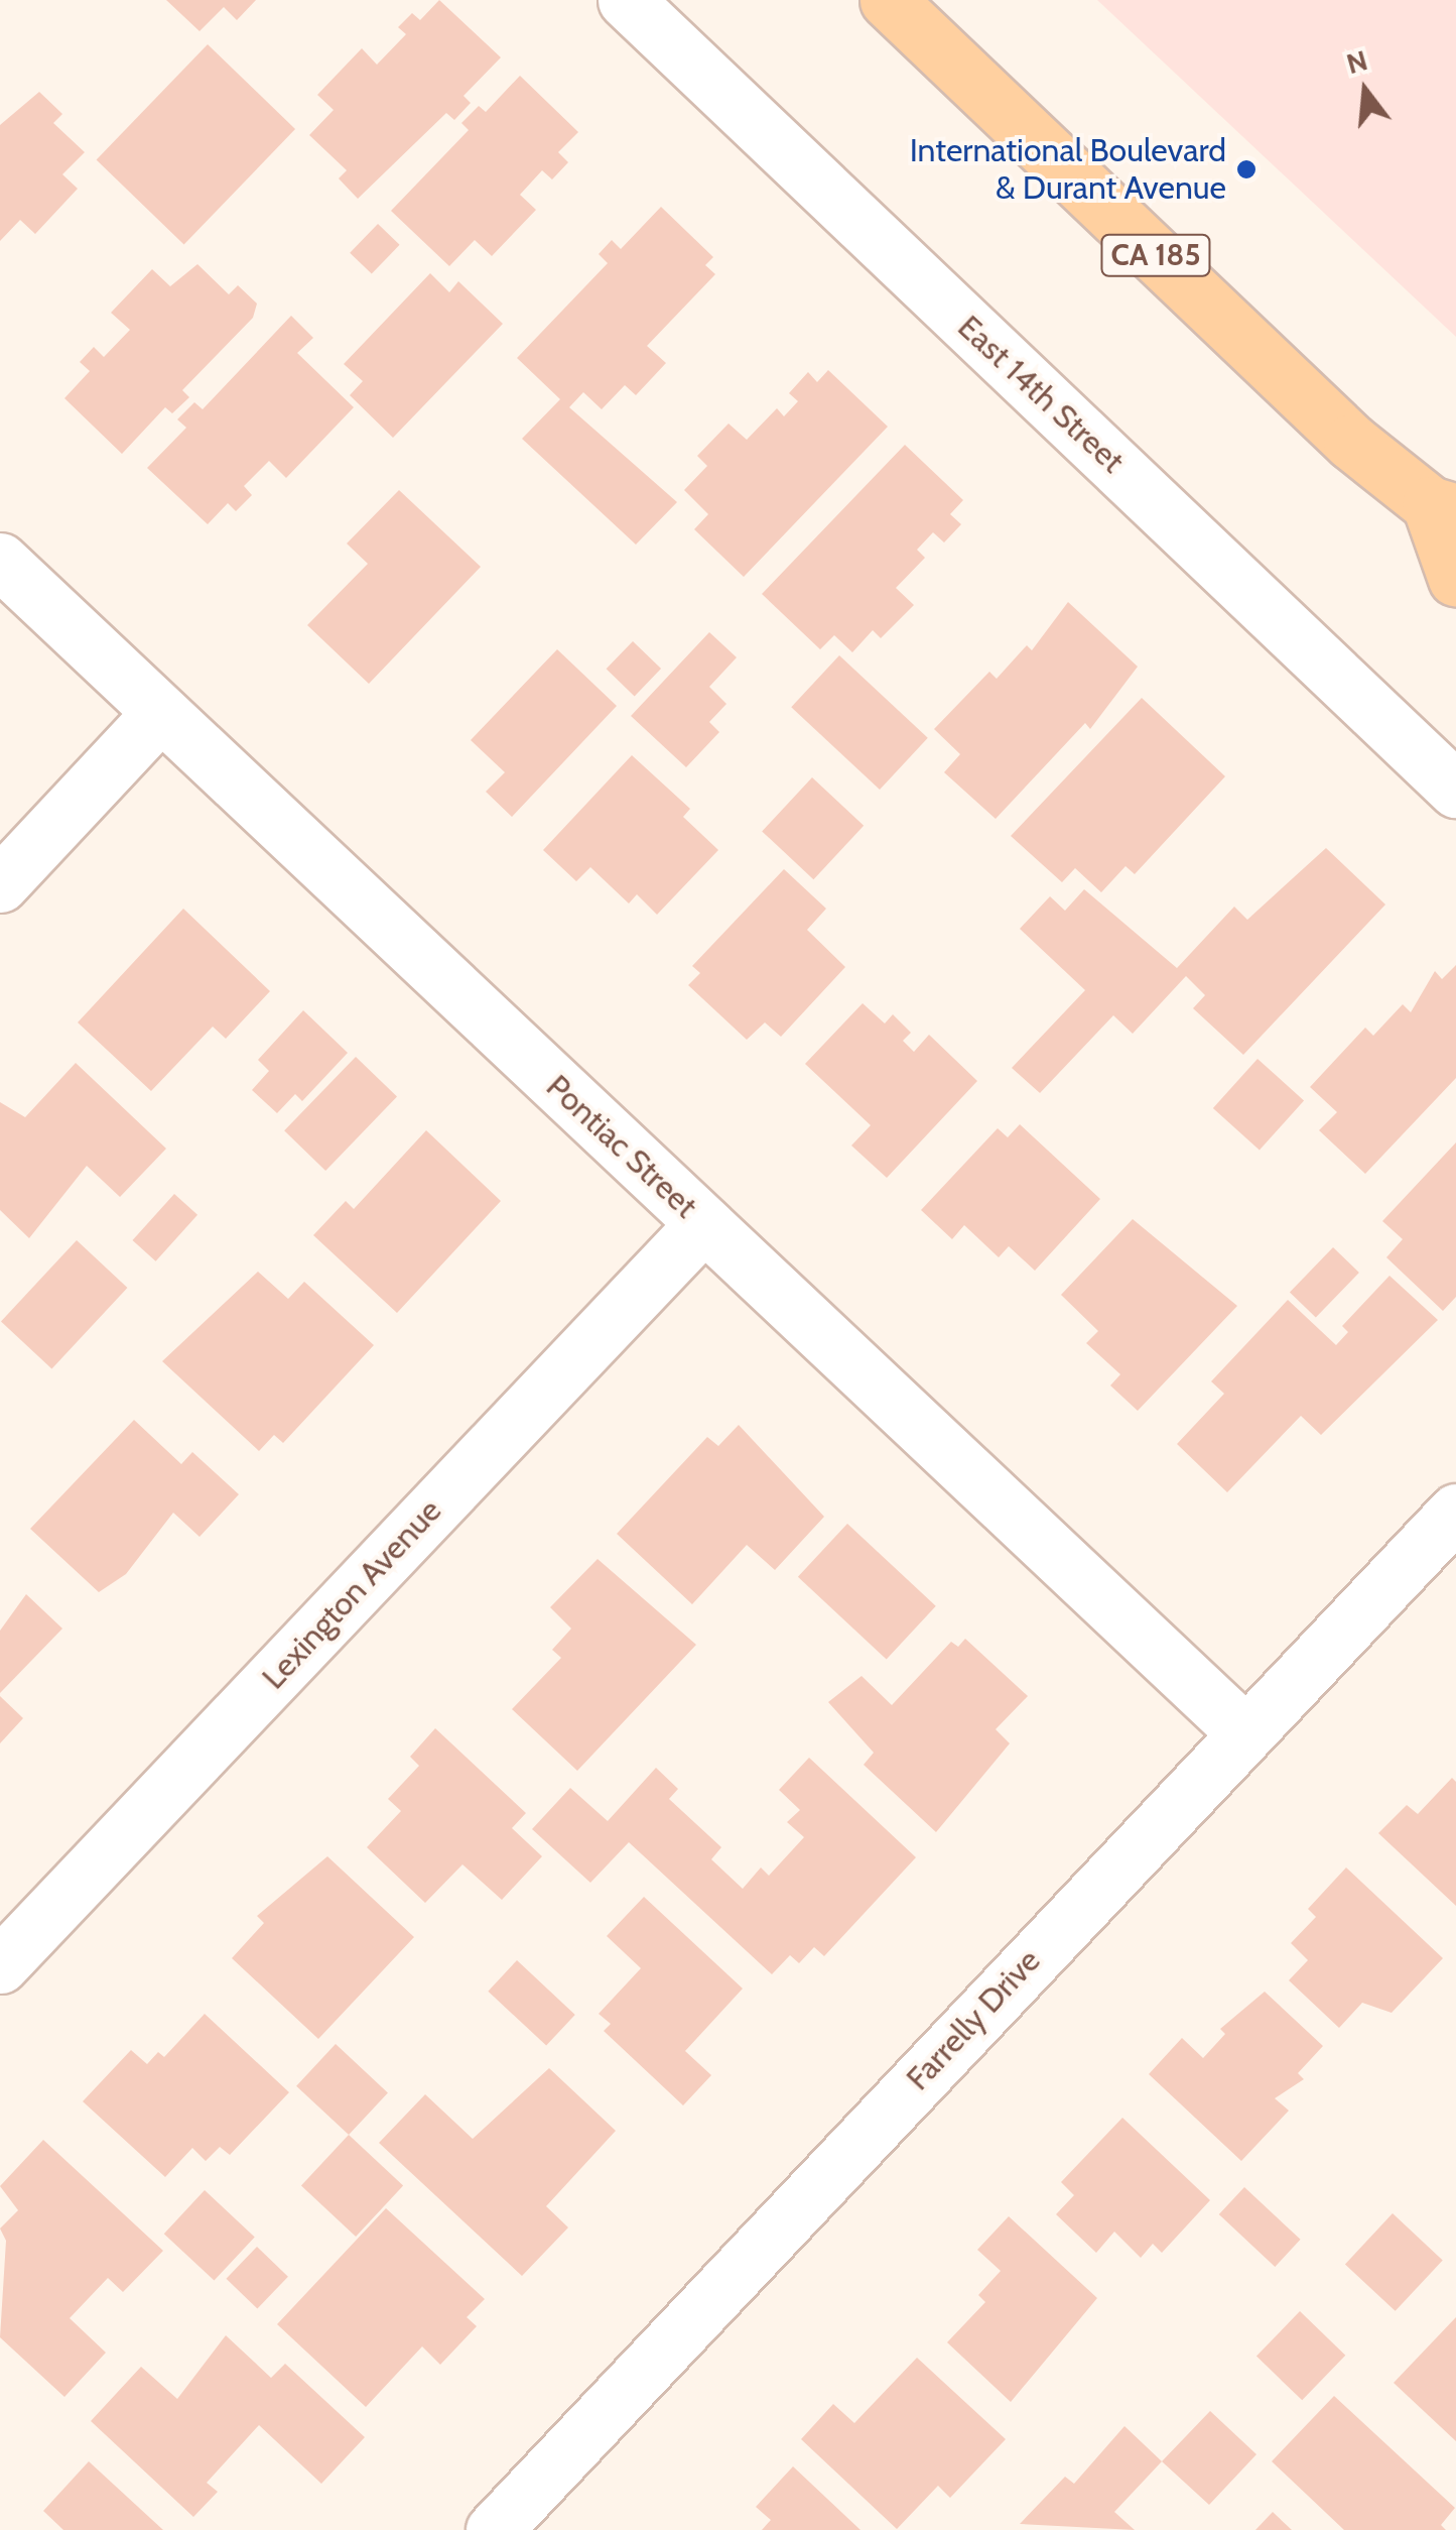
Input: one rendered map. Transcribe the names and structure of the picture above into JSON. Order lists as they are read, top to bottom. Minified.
{"streets":{"main road":["CA 185"],"street":["East 14th Street","Pontiac Street","Lexington Avenue","Farrelly Drive"]},"crossings":[["Pontiac Street","Lexington Avenue"],["Pontiac Street","Farrelly Drive"]],"places":["International Boulevard & Durant Avenue"],"north":"top"}
